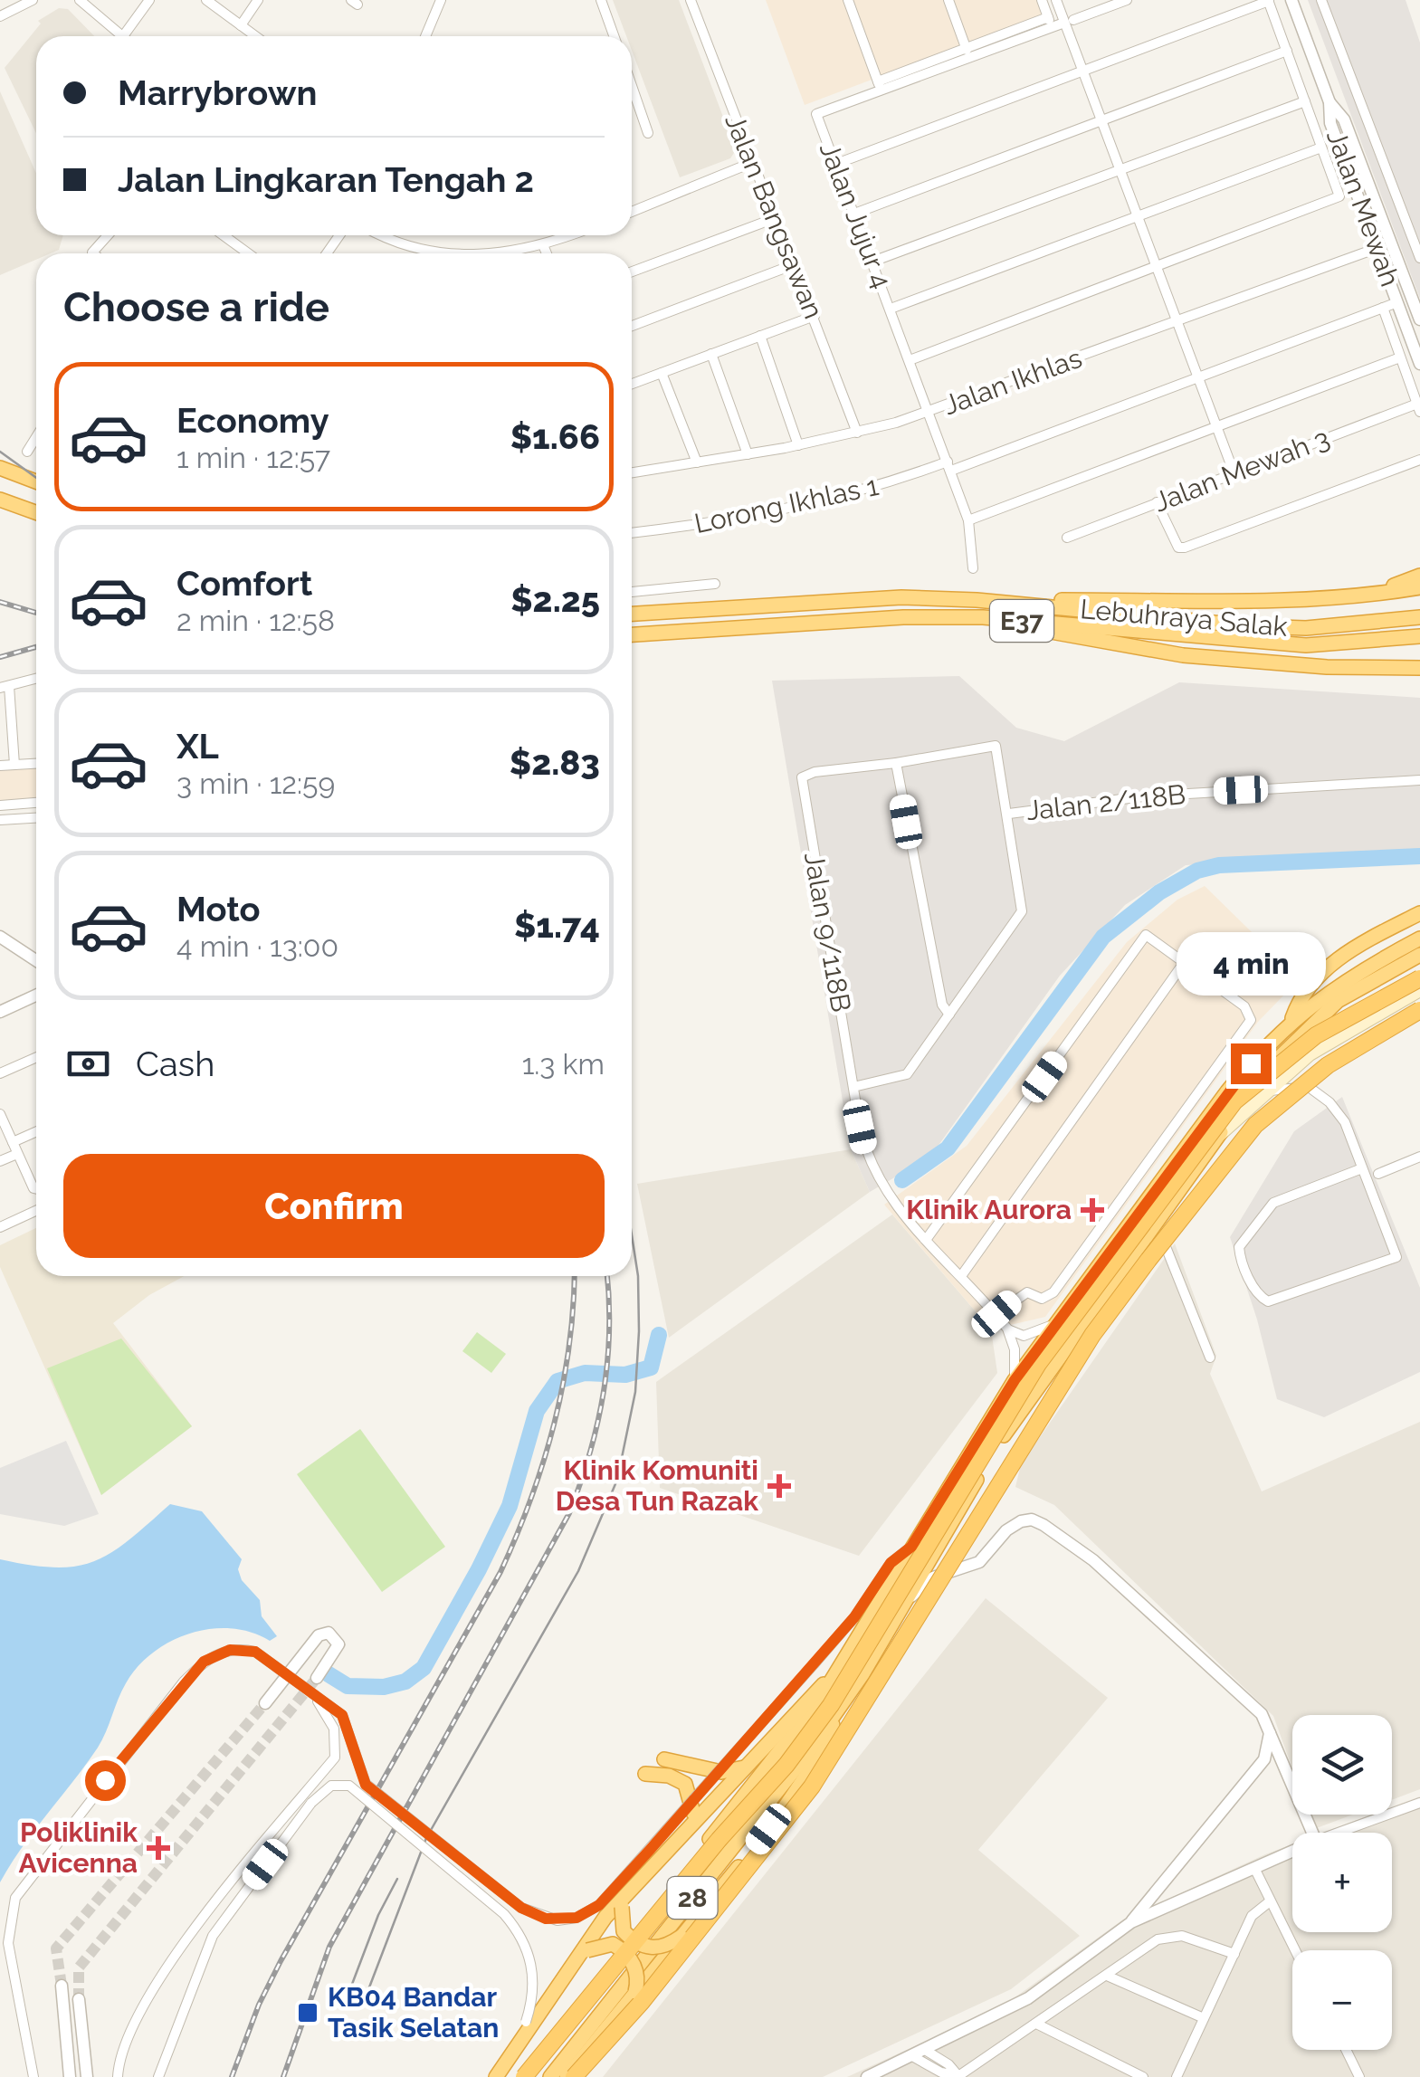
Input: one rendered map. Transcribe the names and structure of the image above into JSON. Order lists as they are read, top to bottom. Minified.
{"streets":{"highway":["Lebuhraya Salak","E37","28"],"street":["Jalan Mewah","Jalan Jujur 4","Jalan Bangsawan","Jalan Ikhlas","Jalan Mewah 3","Lorong Ikhlas 1","Jalan 2/118B","Jalan 9/118B"]},"crossings":[["Jalan Mewah","Jalan Ikhlas"],["Jalan Mewah","Lorong Ikhlas 1"],["Jalan Jujur 4","Jalan Ikhlas"],["Jalan Jujur 4","Lorong Ikhlas 1"],["Jalan Bangsawan","Jalan Ikhlas"]],"places":{"health":["Klinik Aurora","Klinik Komuniti Desa Tun Razak","Poliklinik Avicenna"],"transit":["KB04 Bandar Tasik Selatan"]},"page":{"banner":["Marrybrown","Jalan Lingkaran Tengah 2"],"heading":"Choose a ride","list":[{"name":"Economy","note":"1 min · 12:57","value":"$1.66"},{"name":"Comfort","note":"2 min · 12:58","value":"$2.25"},{"name":"XL","note":"3 min · 12:59","value":"$2.83"},{"name":"Moto","note":"4 min · 13:00","value":"$1.74"}],"bubble":"4 min","pay":["Cash","1.3 km"],"buttons":"Confirm","map_buttons":["+","−"]}}
